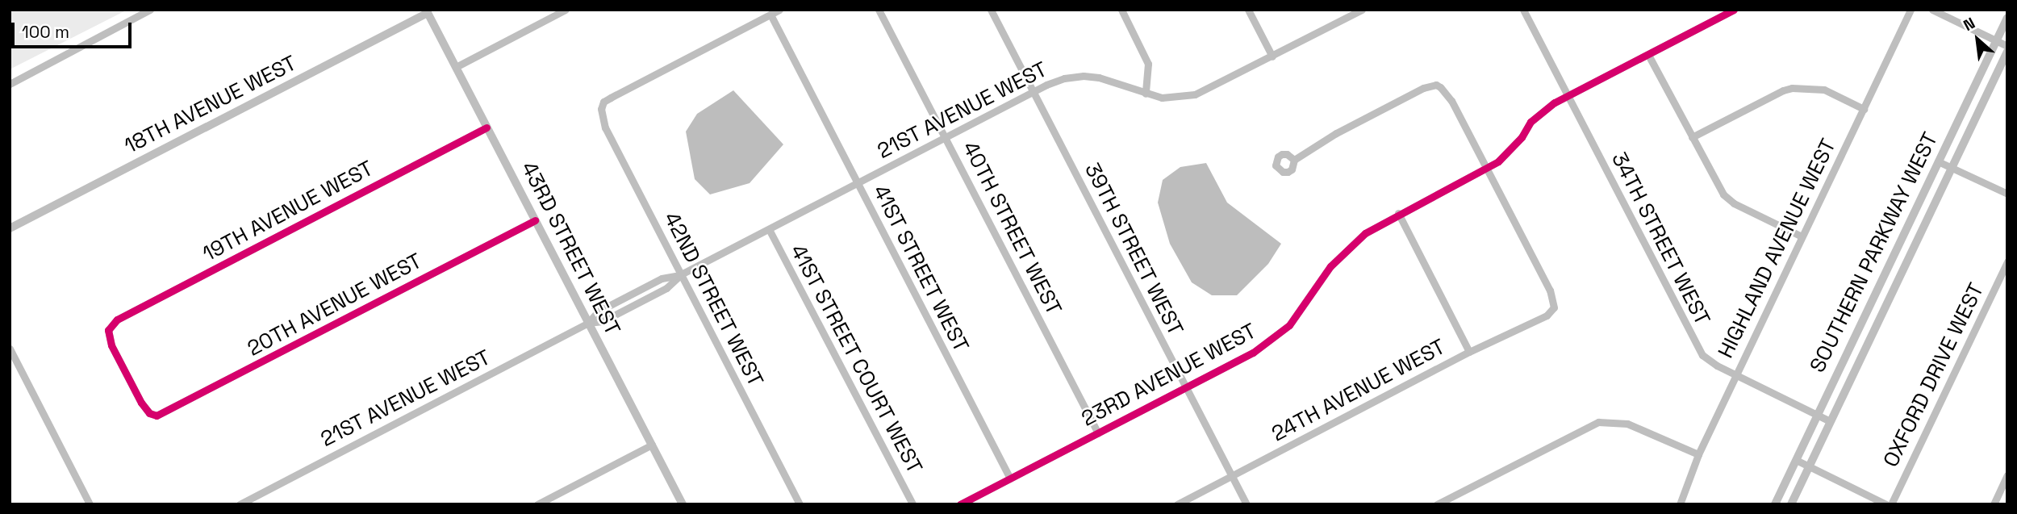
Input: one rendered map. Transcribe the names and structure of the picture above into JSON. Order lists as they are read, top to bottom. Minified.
{"streets":{"street":["18TH AVENUE WEST","21ST AVENUE WEST","19TH AVENUE WEST","40TH STREET WEST","34TH STREET WEST","43RD STREET WEST","HIGHLAND AVENUE WEST","39TH STREET WEST","SOUTHERN PARKWAY WEST","41ST STREET WEST","42ND STREET WEST","20TH AVENUE WEST","41ST STREET COURT WEST","23RD AVENUE WEST","OXFORD DRIVE WEST","24TH AVENUE WEST"]},"crossings":[["18TH AVENUE WEST","43RD STREET WEST"],["21ST AVENUE WEST","40TH STREET WEST"],["21ST AVENUE WEST","43RD STREET WEST"],["21ST AVENUE WEST","39TH STREET WEST"],["21ST AVENUE WEST","41ST STREET WEST"],["21ST AVENUE WEST","42ND STREET WEST"],["21ST AVENUE WEST","41ST STREET COURT WEST"],["19TH AVENUE WEST","43RD STREET WEST"],["19TH AVENUE WEST","20TH AVENUE WEST"],["40TH STREET WEST","23RD AVENUE WEST"],["34TH STREET WEST","HIGHLAND AVENUE WEST"],["34TH STREET WEST","SOUTHERN PARKWAY WEST"],["34TH STREET WEST","23RD AVENUE WEST"],["43RD STREET WEST","20TH AVENUE WEST"],["39TH STREET WEST","23RD AVENUE WEST"],["39TH STREET WEST","24TH AVENUE WEST"],["41ST STREET WEST","42ND STREET WEST"],["41ST STREET WEST","23RD AVENUE WEST"],["23RD AVENUE WEST","24TH AVENUE WEST"]],"scale_bar":"100 m","north":"top left"}
